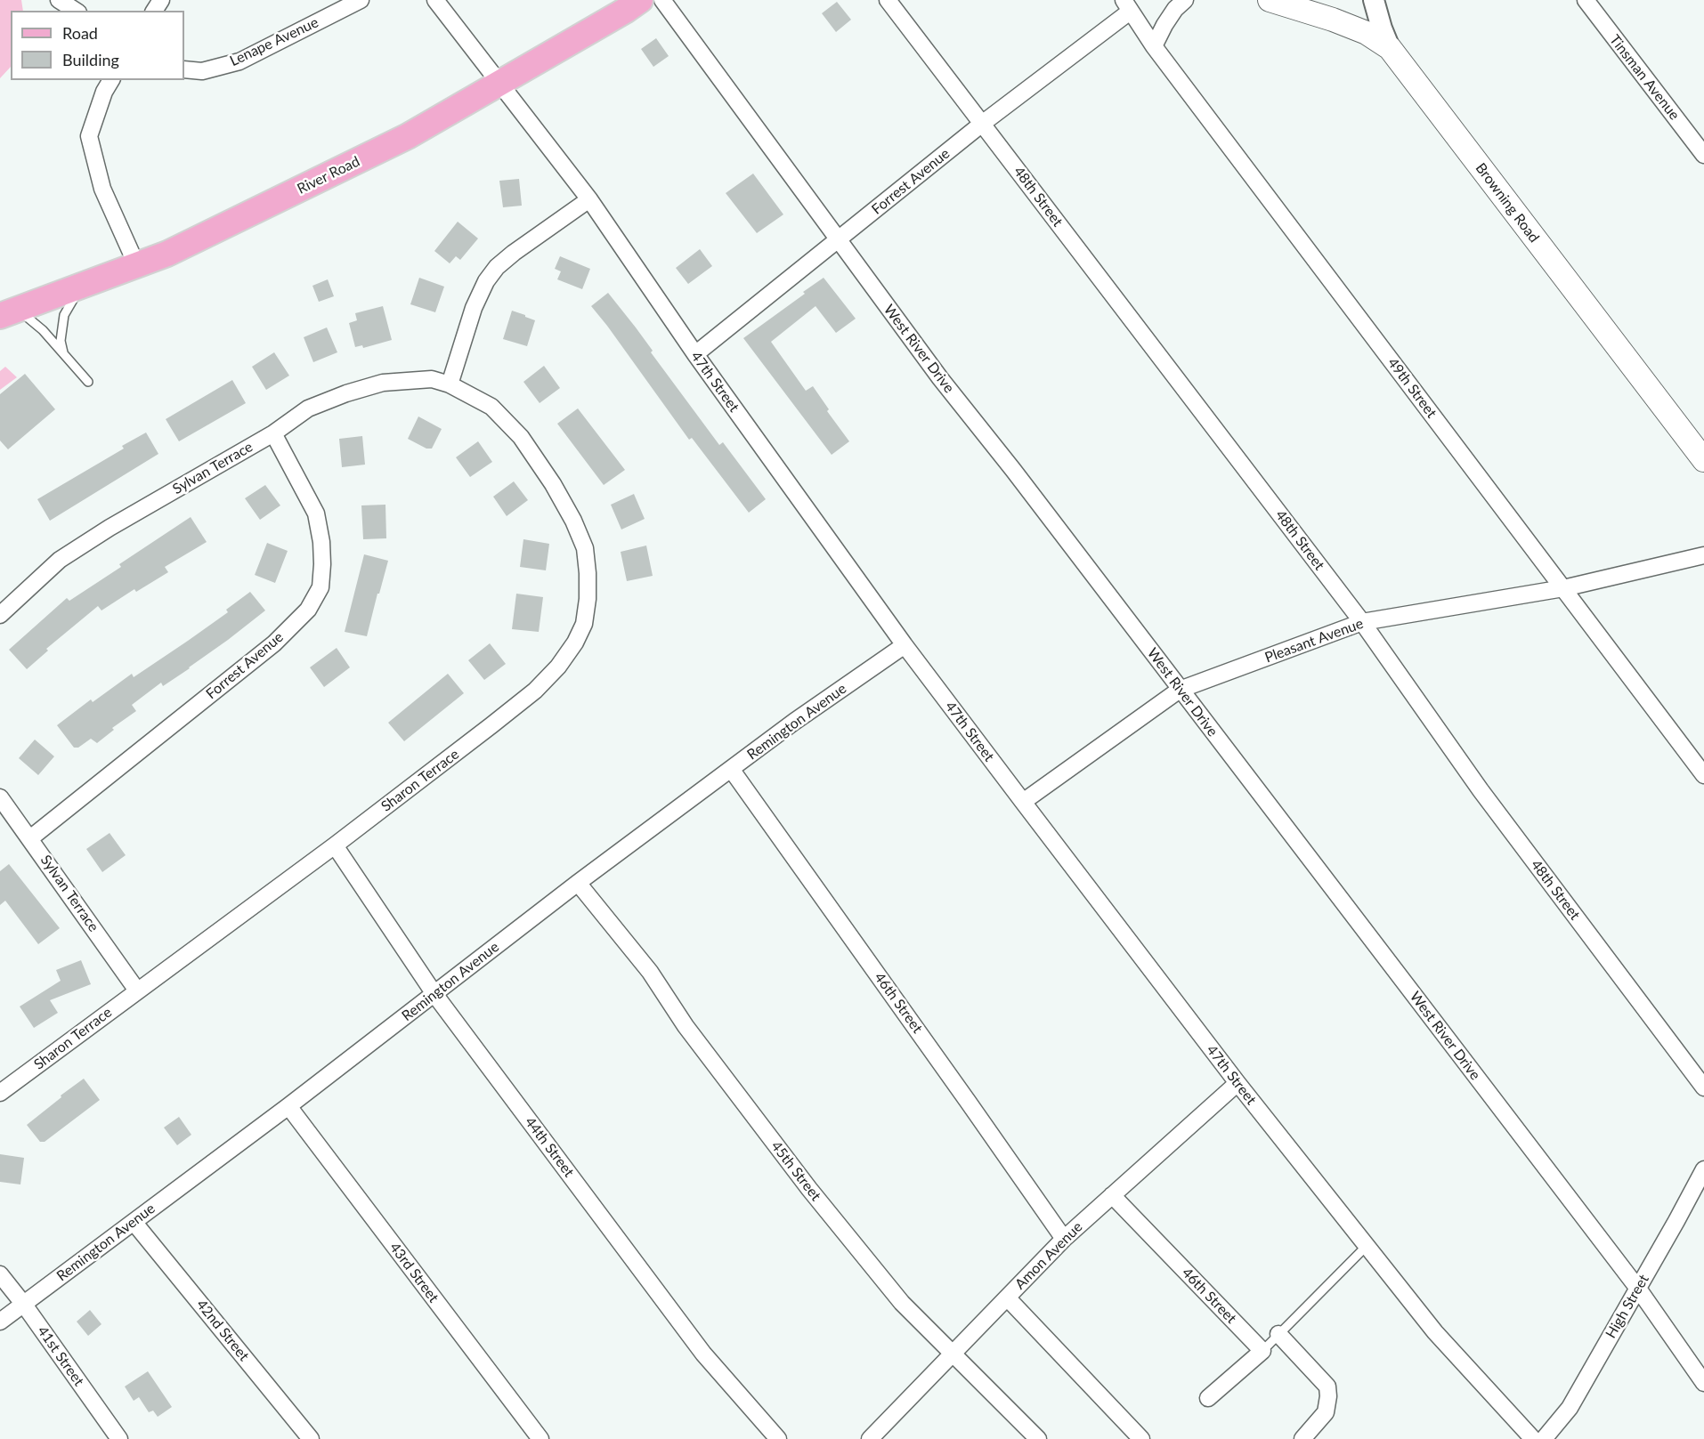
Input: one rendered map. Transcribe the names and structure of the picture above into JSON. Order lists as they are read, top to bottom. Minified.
{"streets":{"main road":["River Road","Browning Road"],"street":["Lenape Avenue","Tinsman Avenue","Forrest Avenue","48th Street","West River Drive","47th Street","49th Street","Sylvan Terrace","Pleasant Avenue","Remington Avenue","Sharon Terrace","46th Street","44th Street","45th Street","Amon Avenue","43rd Street","High Street","42nd Street","41st Street"]},"crossings":[["River Road","47th Street"],["Forrest Avenue","48th Street"],["Forrest Avenue","West River Drive"],["Forrest Avenue","47th Street"],["Forrest Avenue","49th Street"],["Forrest Avenue","Sylvan Terrace"],["48th Street","Pleasant Avenue"],["West River Drive","Pleasant Avenue"],["West River Drive","High Street"],["47th Street","Pleasant Avenue"],["47th Street","Remington Avenue"],["47th Street","Amon Avenue"],["49th Street","Pleasant Avenue"],["Sylvan Terrace","Sharon Terrace"],["Remington Avenue","46th Street"],["Remington Avenue","44th Street"],["Remington Avenue","45th Street"],["Remington Avenue","43rd Street"],["Remington Avenue","42nd Street"],["Remington Avenue","41st Street"],["Sharon Terrace","44th Street"],["46th Street","Amon Avenue"],["45th Street","Amon Avenue"]],"legend":["Road","Building"]}
